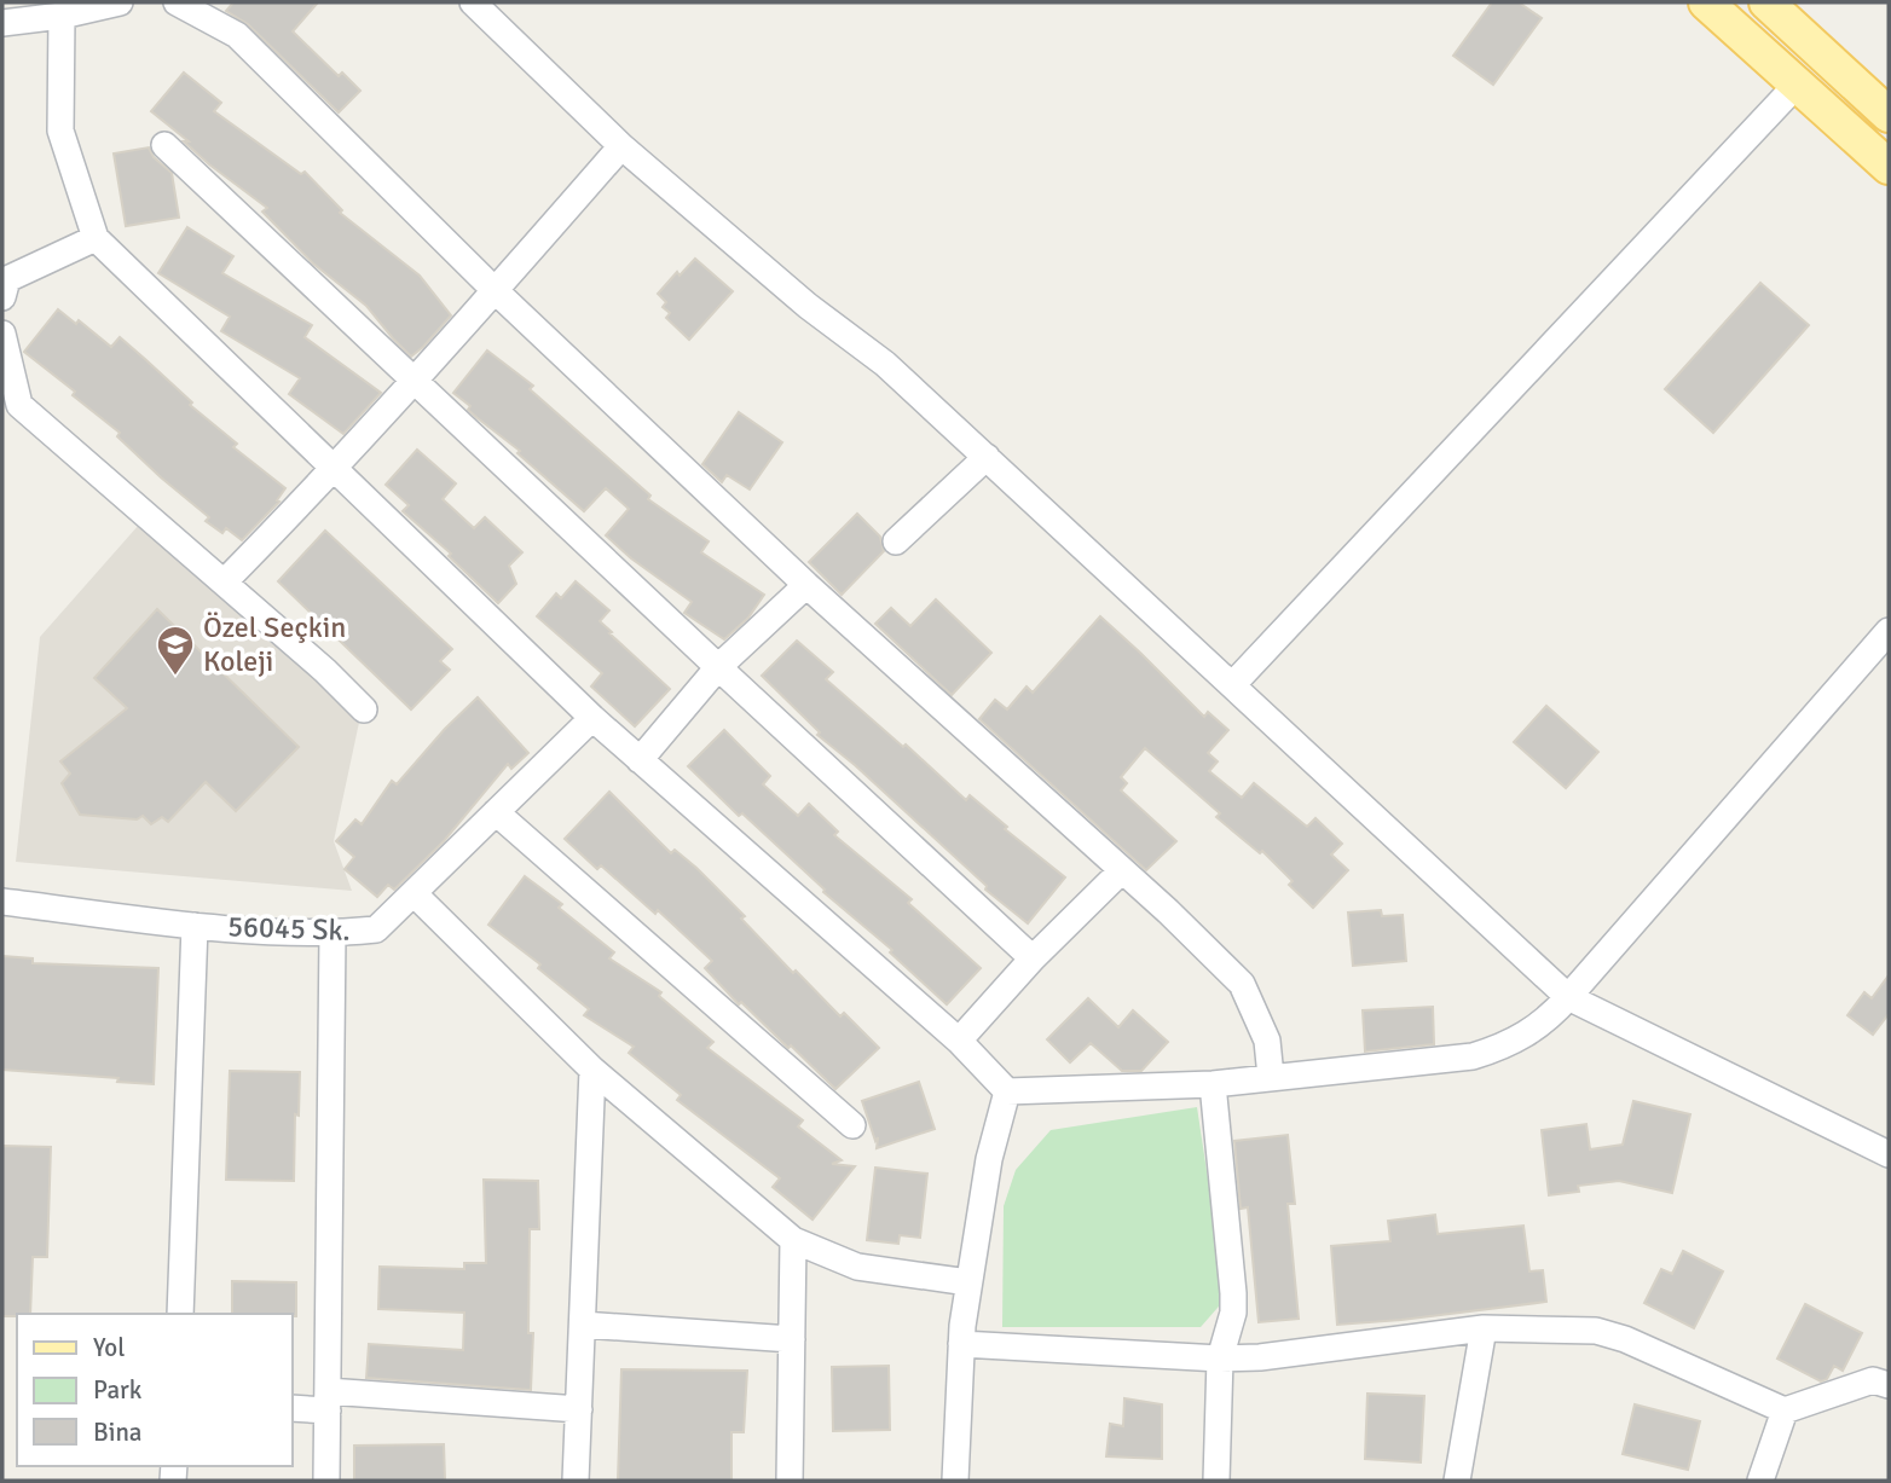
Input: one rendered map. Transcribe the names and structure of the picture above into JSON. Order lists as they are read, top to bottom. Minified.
{"streets":{"street":["56045 Sk."]},"places":{"school or university":["Özel Seçkin Koleji"]},"legend":["Yol","Park","Bina"]}
